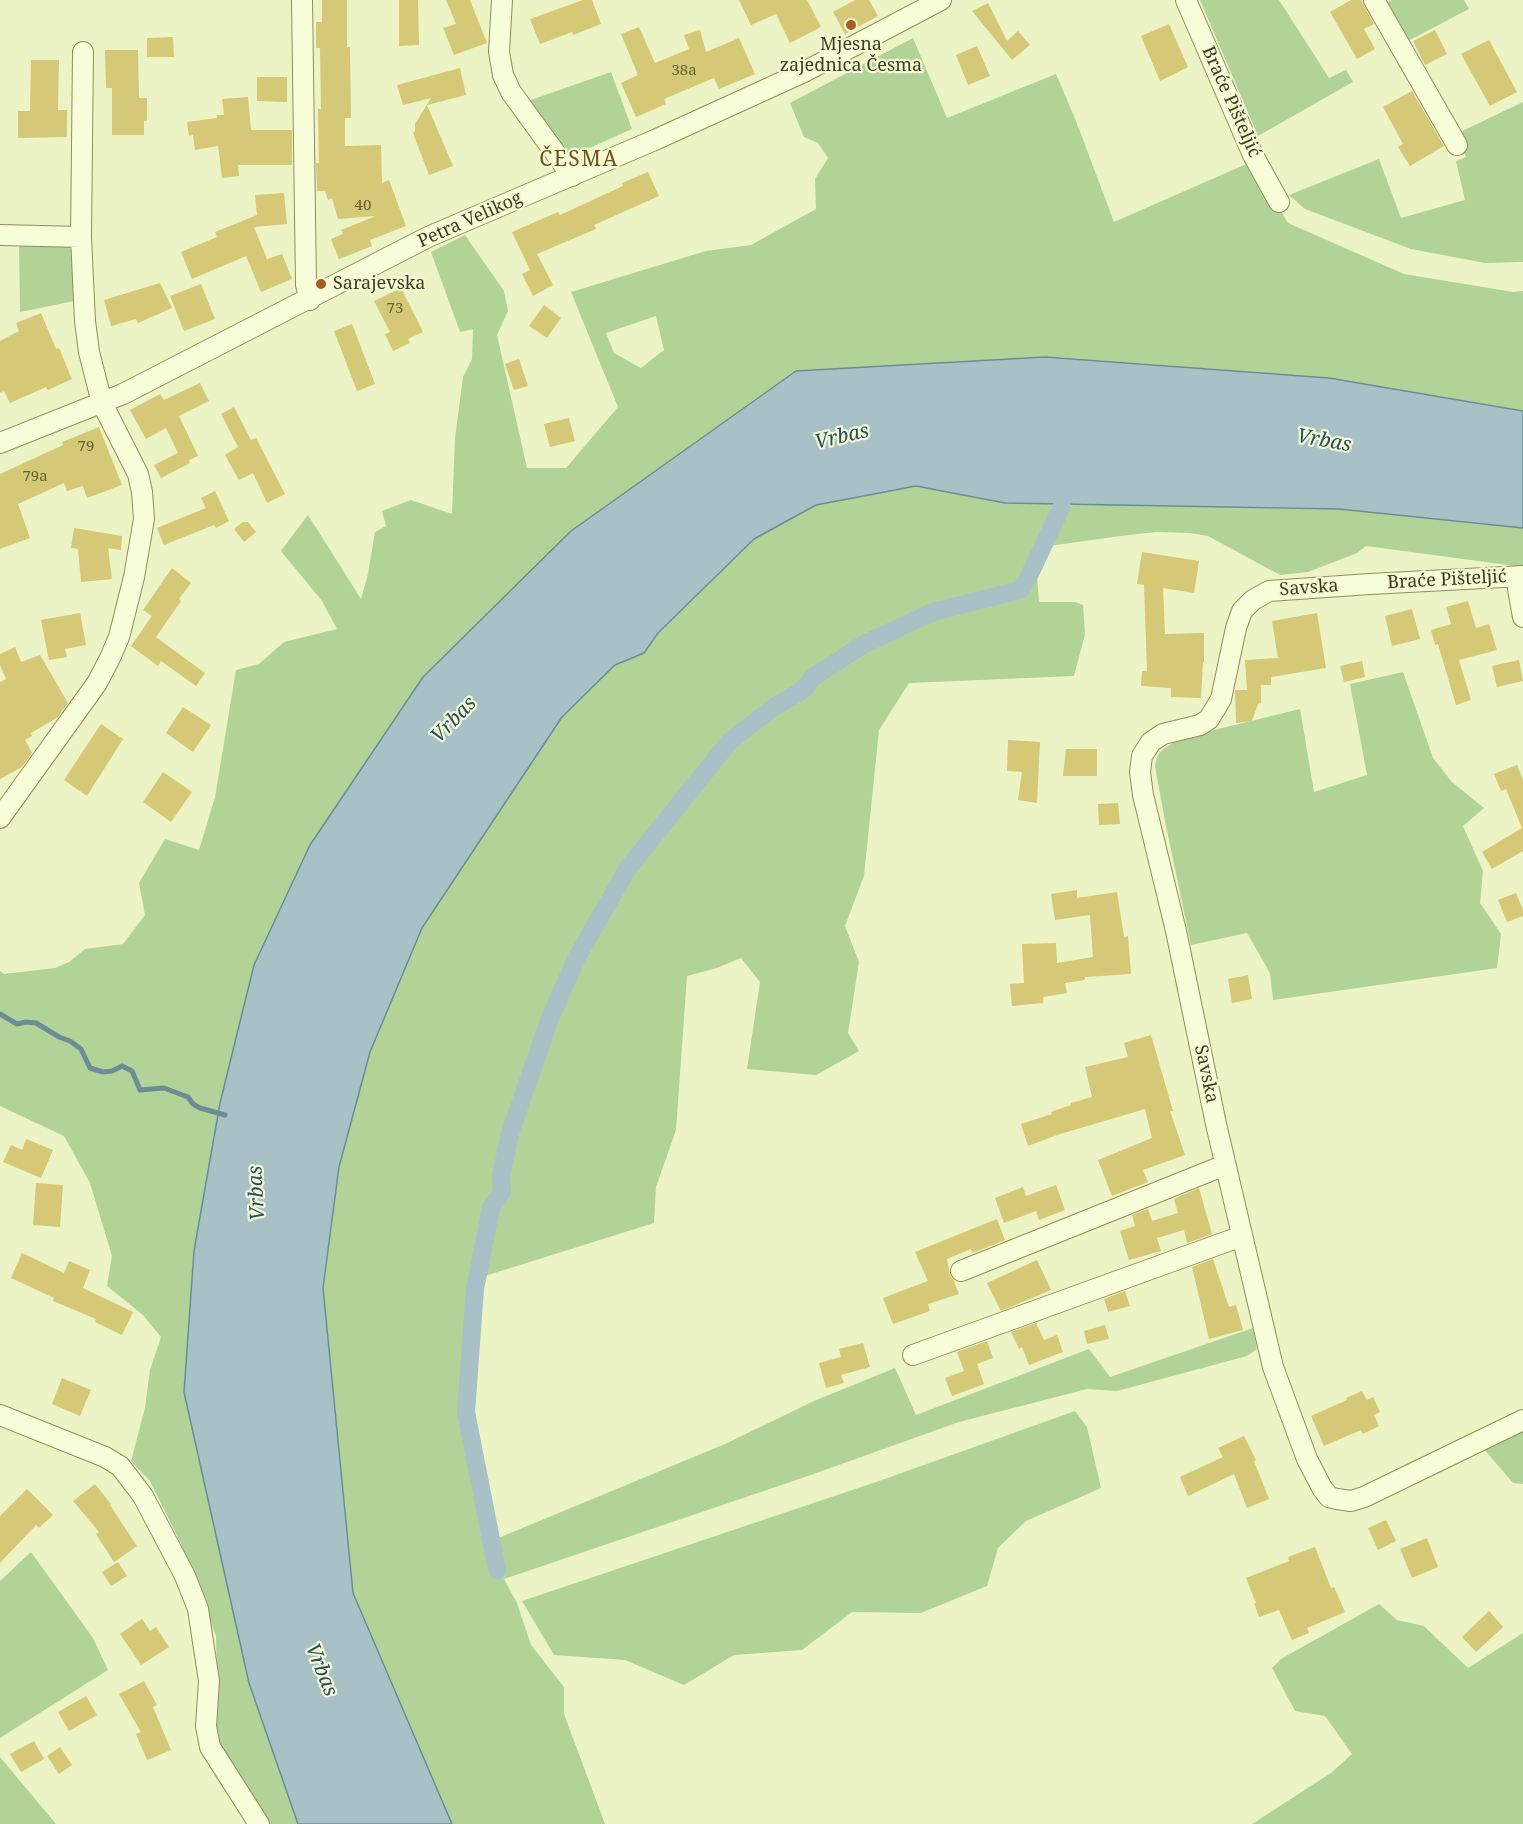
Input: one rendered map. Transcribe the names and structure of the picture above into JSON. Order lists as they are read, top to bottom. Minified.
{"streets":{"street":["Braće Pišteljić","Petra Velikog","Savska"]},"crossings":[["Braće Pišteljić","Savska"]],"districts":["ČESMA"],"water":["Vrbas"],"places":["Mjesna zajednica Česma","Sarajevska"],"house_numbers":["38a","40","73","79","79a"]}
